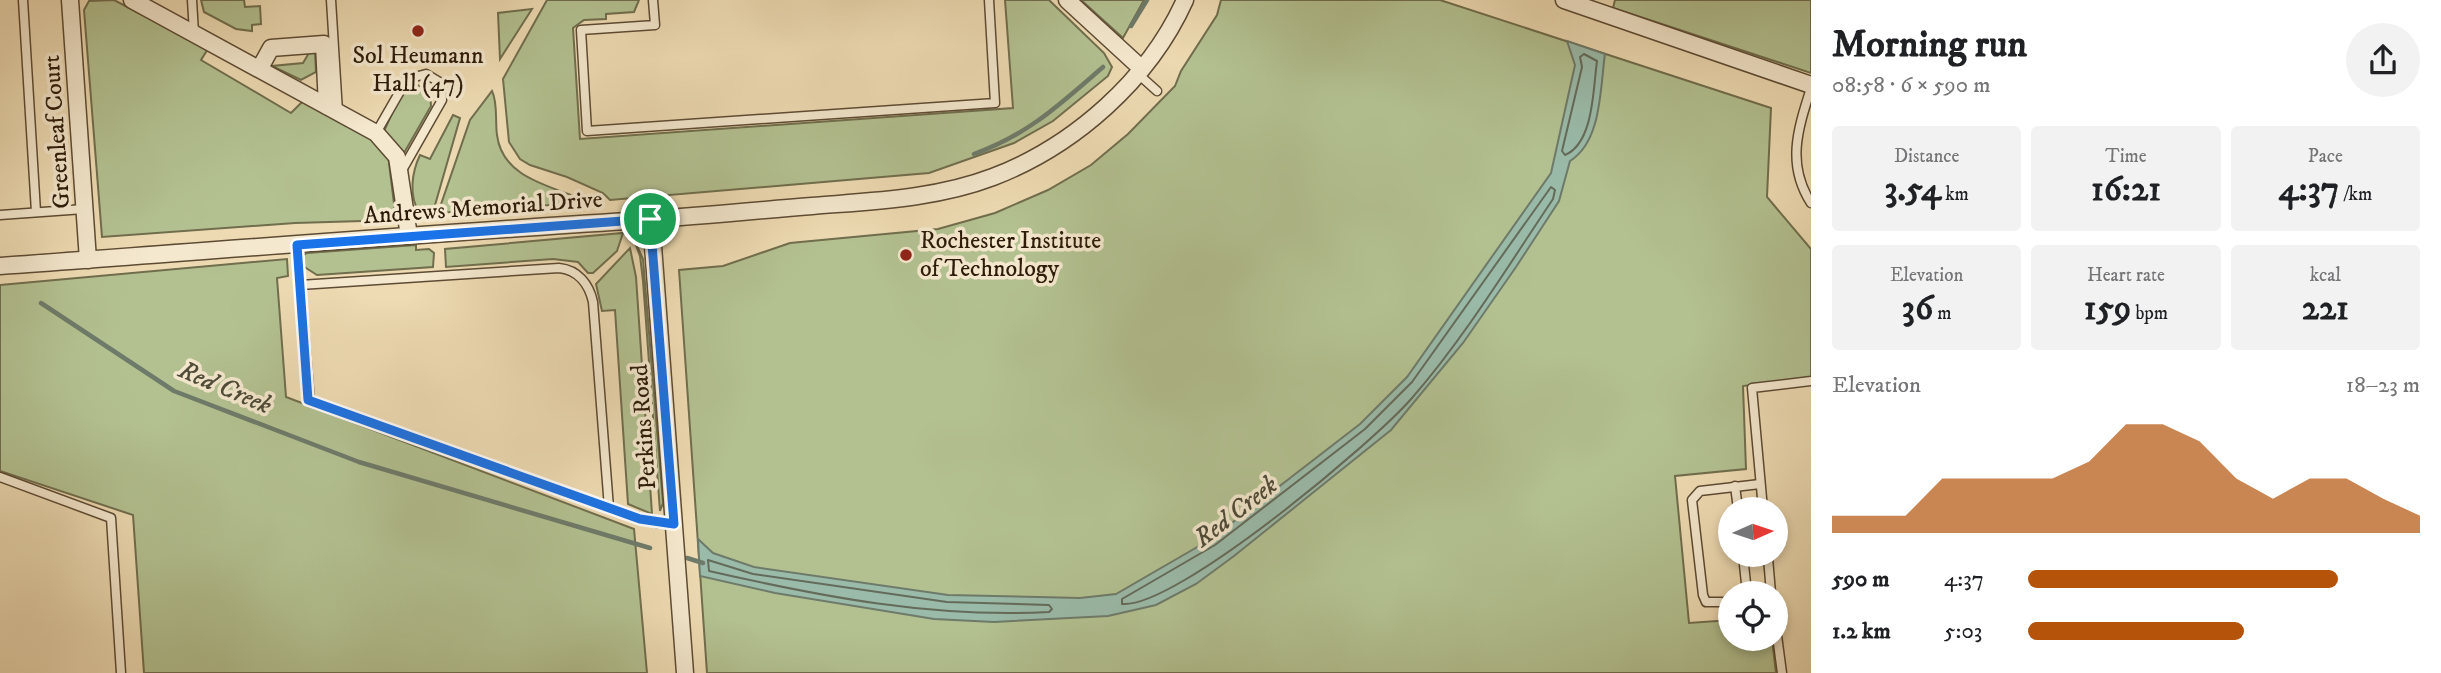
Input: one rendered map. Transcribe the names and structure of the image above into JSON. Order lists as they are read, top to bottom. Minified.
{"streets":{"street":["Greenleaf Court","Andrews Memorial Drive","Perkins Road"]},"crossings":[["Greenleaf Court","Andrews Memorial Drive"],["Andrews Memorial Drive","Perkins Road"]],"water":["Red Creek"],"places":["Sol Heumann Hall (47)","Rochester Institute of Technology"],"north":"right","page":{"heading":["Morning run","08:58 · 6 × 590 m"],"stats":[["Distance","3.54 km"],["Time","16:21"],["Pace","4:37 /km"],["Elevation","36 m"],["Heart rate","159 bpm"],["kcal","221"]],"chart":["Elevation","18–23 m"],"list":[{"name":"590 m","note":"4:37"},{"name":"1.2 km","note":"5:03"}]}}
